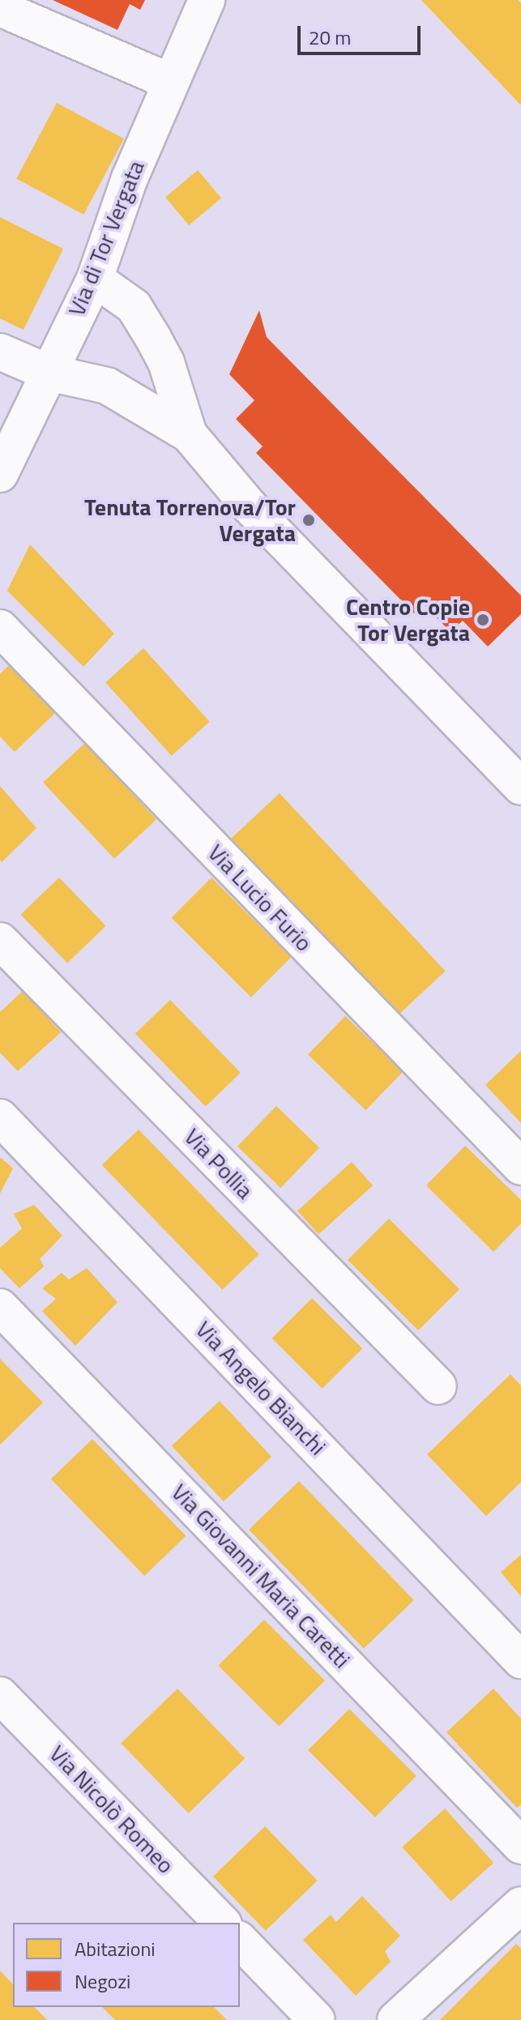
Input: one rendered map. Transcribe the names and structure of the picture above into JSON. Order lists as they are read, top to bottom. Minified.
{"streets":{"street":["Via di Tor Vergata","Via Lucio Furio","Via Pollia","Via Angelo Bianchi","Via Giovanni Maria Caretti","Via Nicolò Romeo"]},"places":["Tenuta Torrenova/Tor Vergata","Centro Copie Tor Vergata"],"legend":["Abitazioni","Negozi"],"scale_bar":"20 m"}
